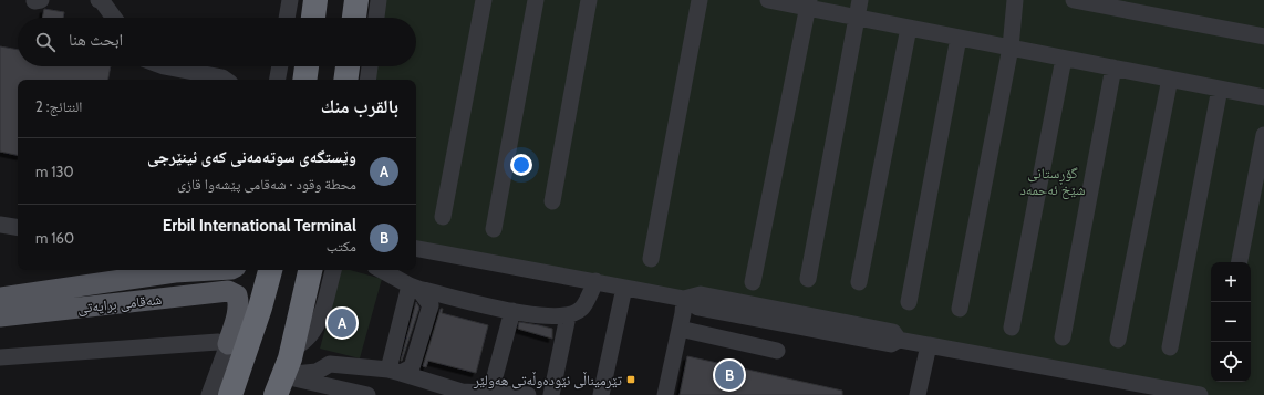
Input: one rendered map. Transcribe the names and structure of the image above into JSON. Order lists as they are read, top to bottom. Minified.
{"streets":{"main road":["شەقامی برایەتی"]},"parks":["گۆڕستانی شێخ ئەحمەد"],"places":{"transit":["تێرمیناڵی نێودەوڵەتی هەولێر"]},"page":{"search":"ابحث هنا","heading":["بالقرب منك","النتائج: 2"],"list":[{"mark":"A","name":"وێستگەی سوتەمەنی کەی ئینێرجی","note":"محطة وقود · شەقامی پێشەوا قازی","value":"130 m"},{"mark":"B","name":"Erbil International Terminal","note":"مكتب","value":"160 m"}],"map_buttons":["+","−"],"pins":["A","B"]}}
